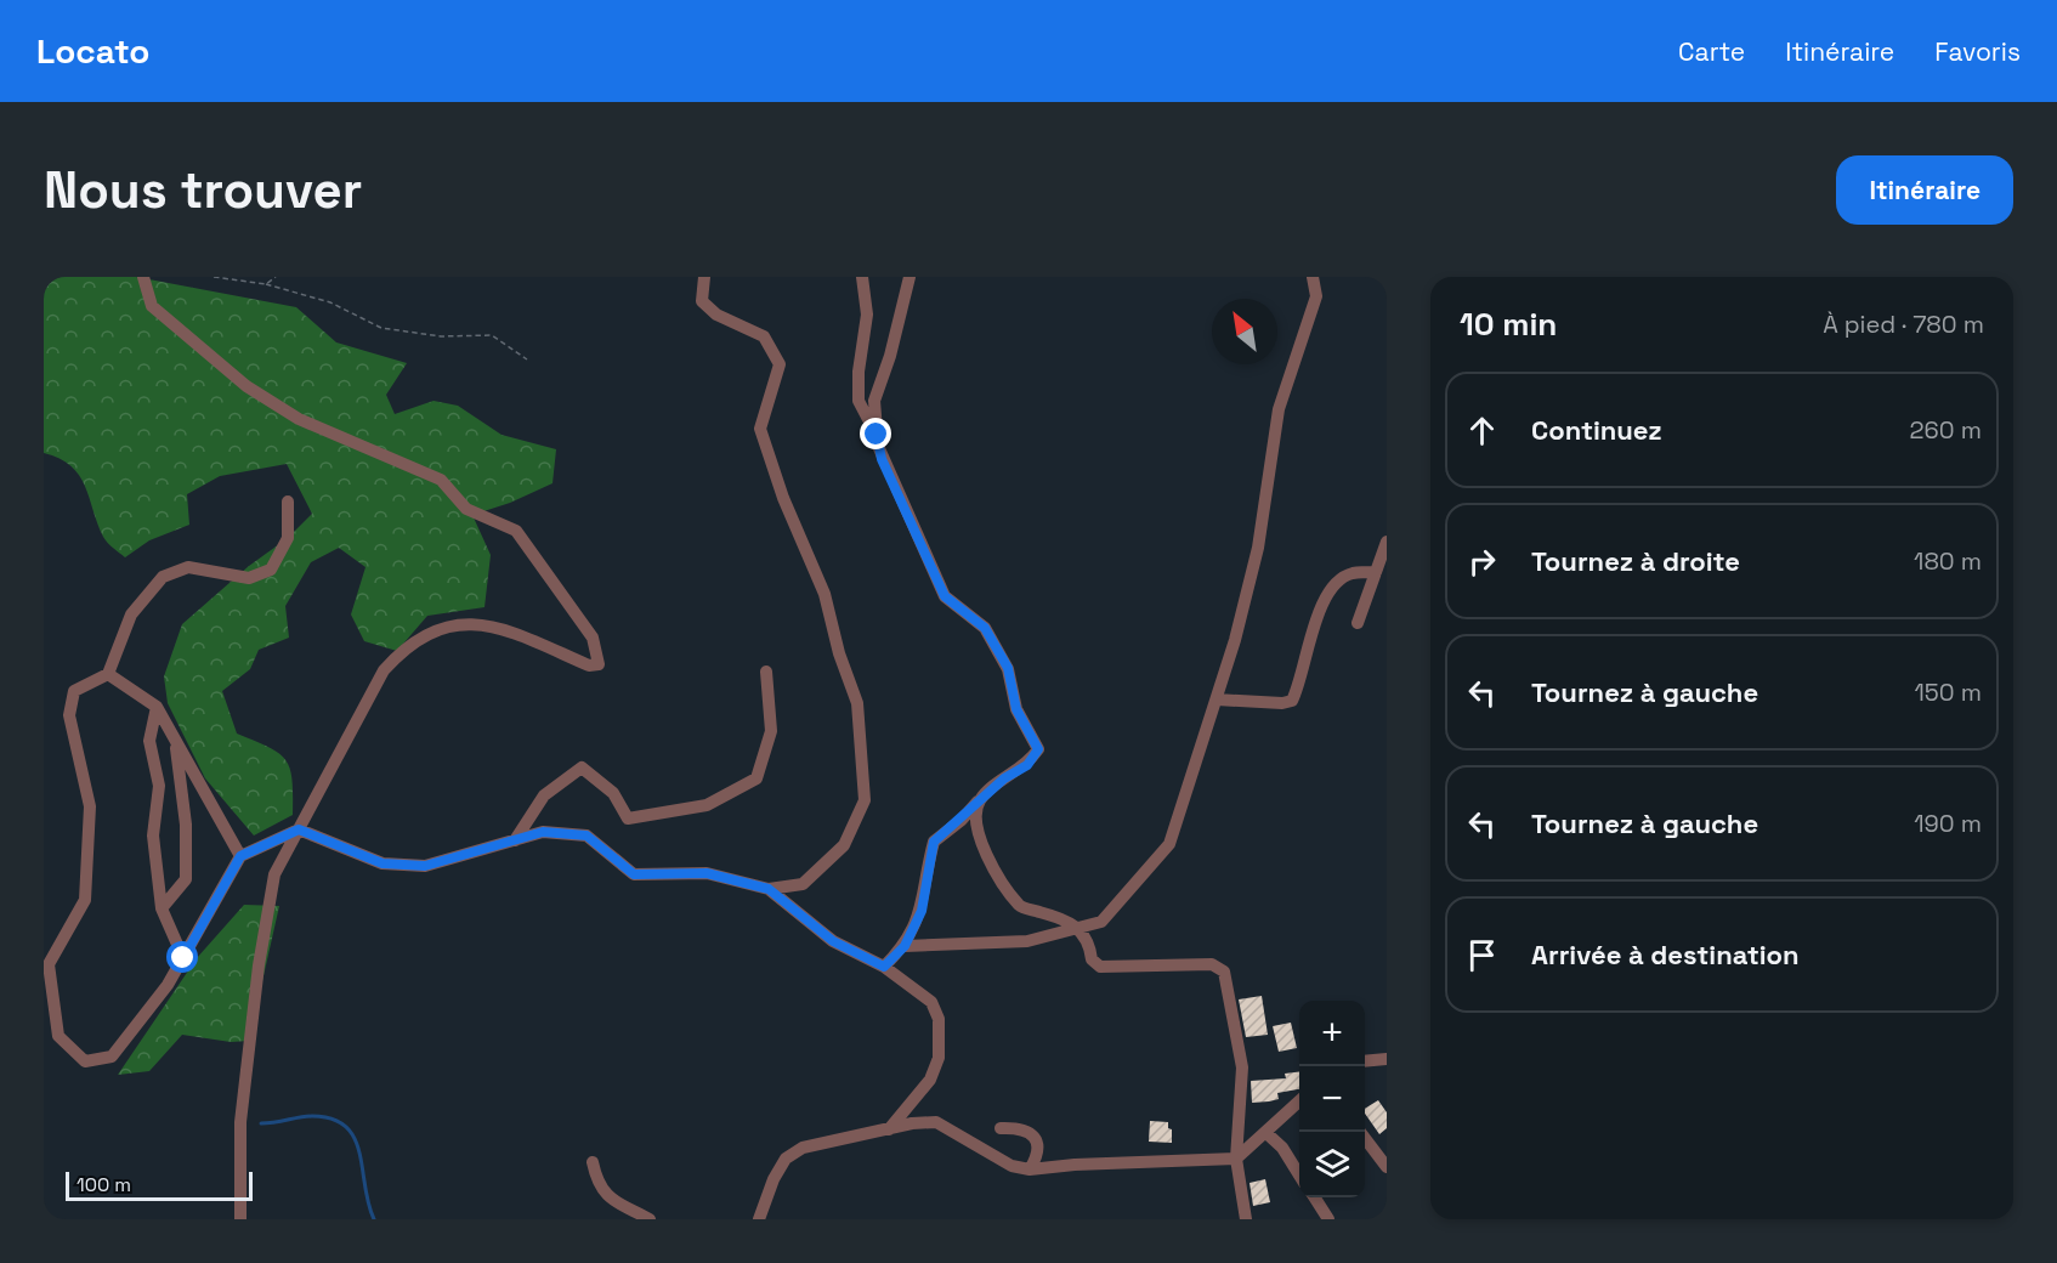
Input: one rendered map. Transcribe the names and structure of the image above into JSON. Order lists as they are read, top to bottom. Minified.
{"scale_bar":"100 m","north":"top left","page":{"header":"Locato","nav":["Carte","Itinéraire","Favoris"],"buttons":"Itinéraire","title":"Nous trouver","heading":["10 min","À pied · 780 m"],"list":[["Continuez","260 m"],["Tournez à droite","180 m"],["Tournez à gauche","150 m"],["Tournez à gauche","190 m"],"Arrivée à destination"],"map_buttons":["+","−"],"scale":"100 m"}}
